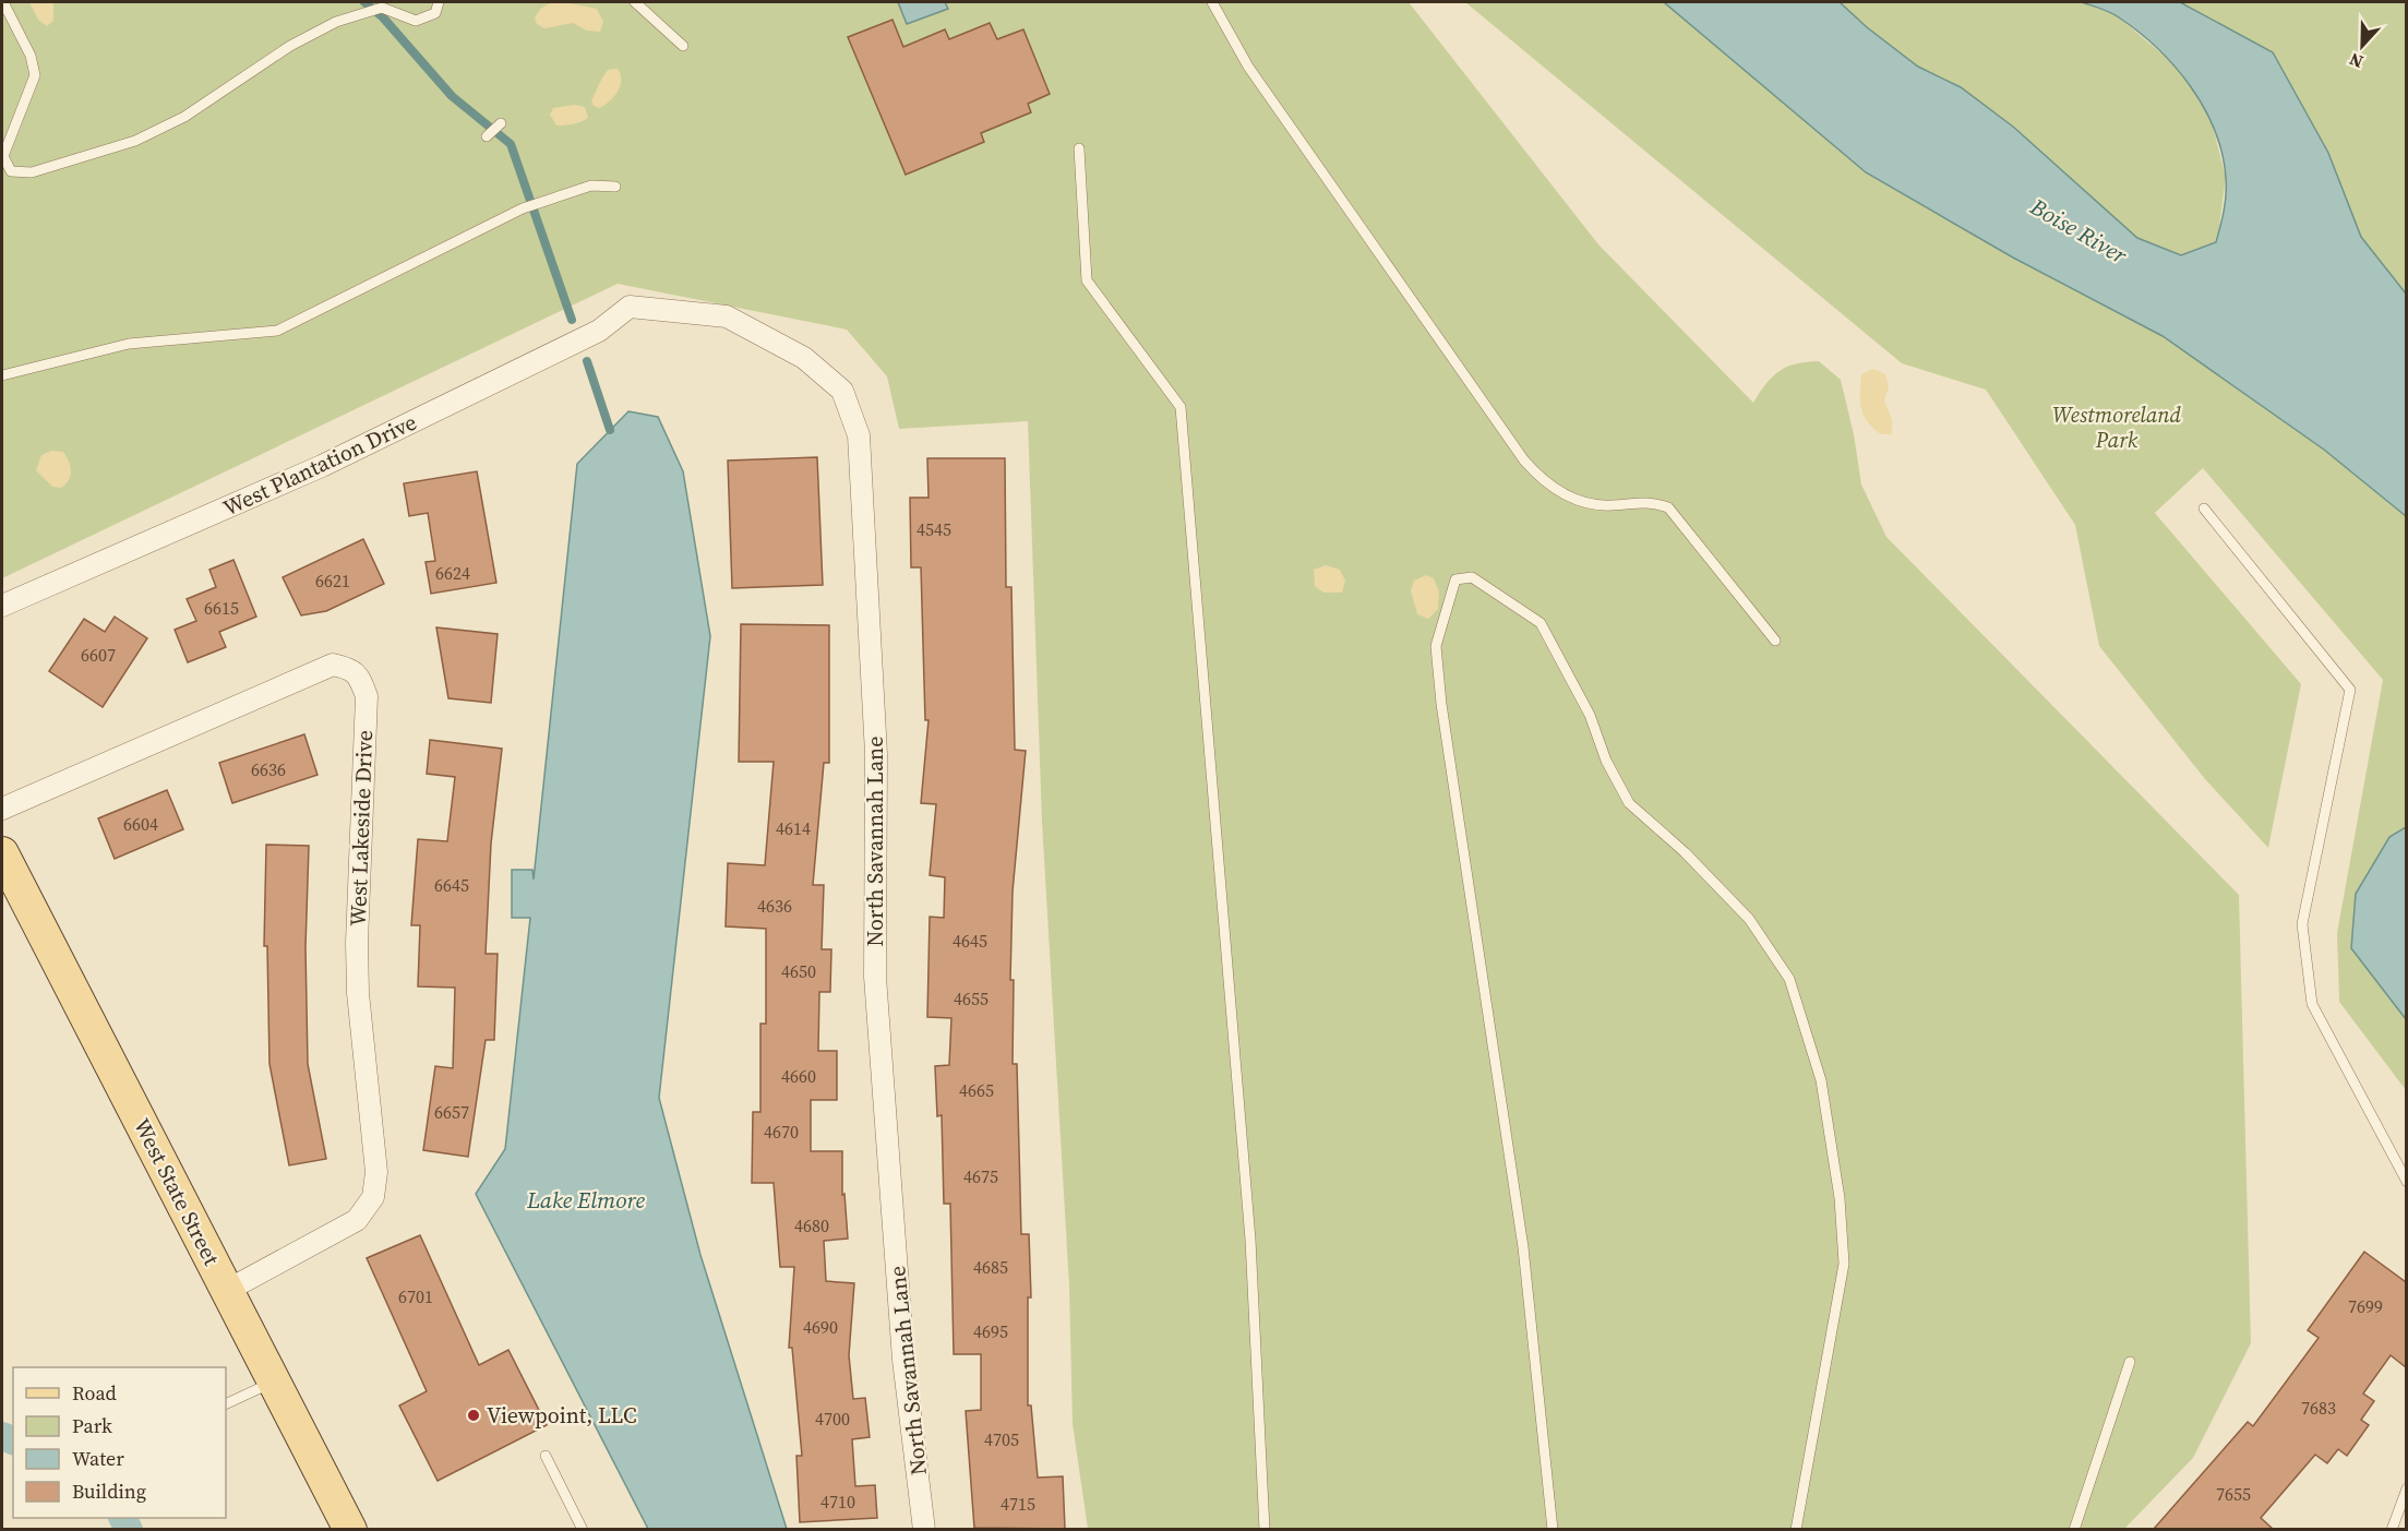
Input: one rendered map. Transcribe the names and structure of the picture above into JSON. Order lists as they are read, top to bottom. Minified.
{"streets":{"main road":["West State Street"],"street":["West Plantation Drive","West Lakeside Drive","North Savannah Lane"]},"crossings":[["West Plantation Drive","North Savannah Lane"],["West Lakeside Drive","West State Street"]],"water":["Boise River","Lake Elmore"],"parks":["Westmoreland Park"],"places":["Viewpoint, LLC"],"house_numbers":["4545","6624","6621","6615","6607","6636","6604","4614","6645","4636","4645","4650","4655","4660","4665","6657","4670","4675","4680","4685","6701","7699","4690","4695","7683","4700","4705","7655","4710","4715"],"legend":["Road","Park","Water","Building"],"north":"bottom"}
